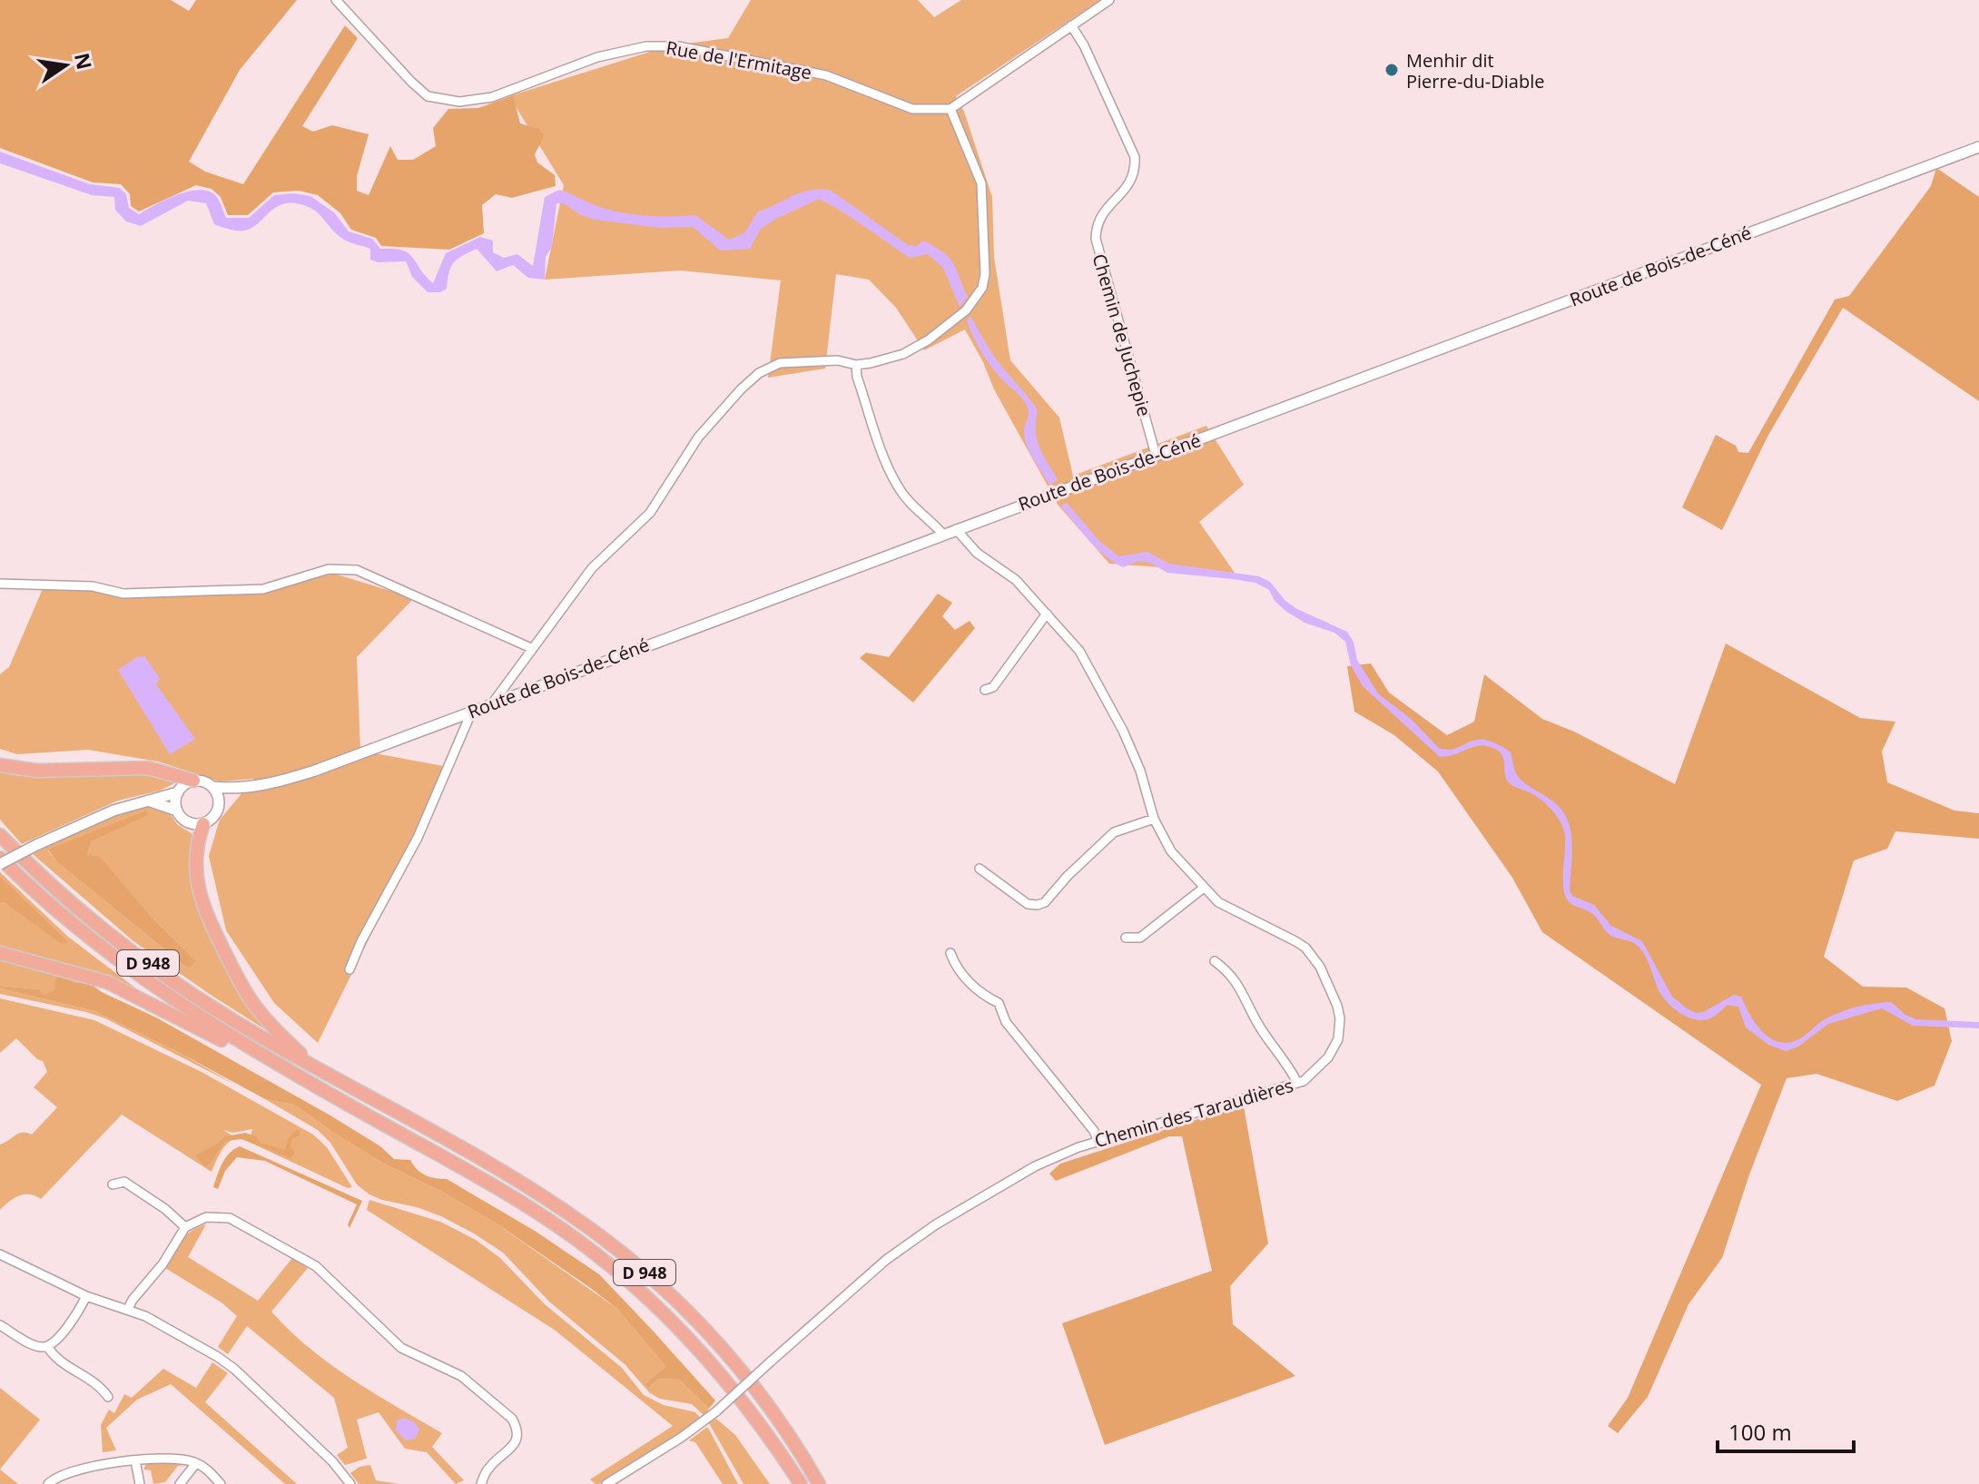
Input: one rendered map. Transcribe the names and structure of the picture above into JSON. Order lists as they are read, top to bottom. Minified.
{"streets":{"highway":["D 948"],"street":["Rue de l'Ermitage","Route de Bois-de-Céné","Chemin de Juchepie","Chemin des Taraudières"]},"crossings":[["Route de Bois-de-Céné","Chemin de Juchepie"],["Route de Bois-de-Céné","Chemin des Taraudières"]],"places":["Menhir dit Pierre-du-Diable"],"scale_bar":"100 m","north":"right"}
